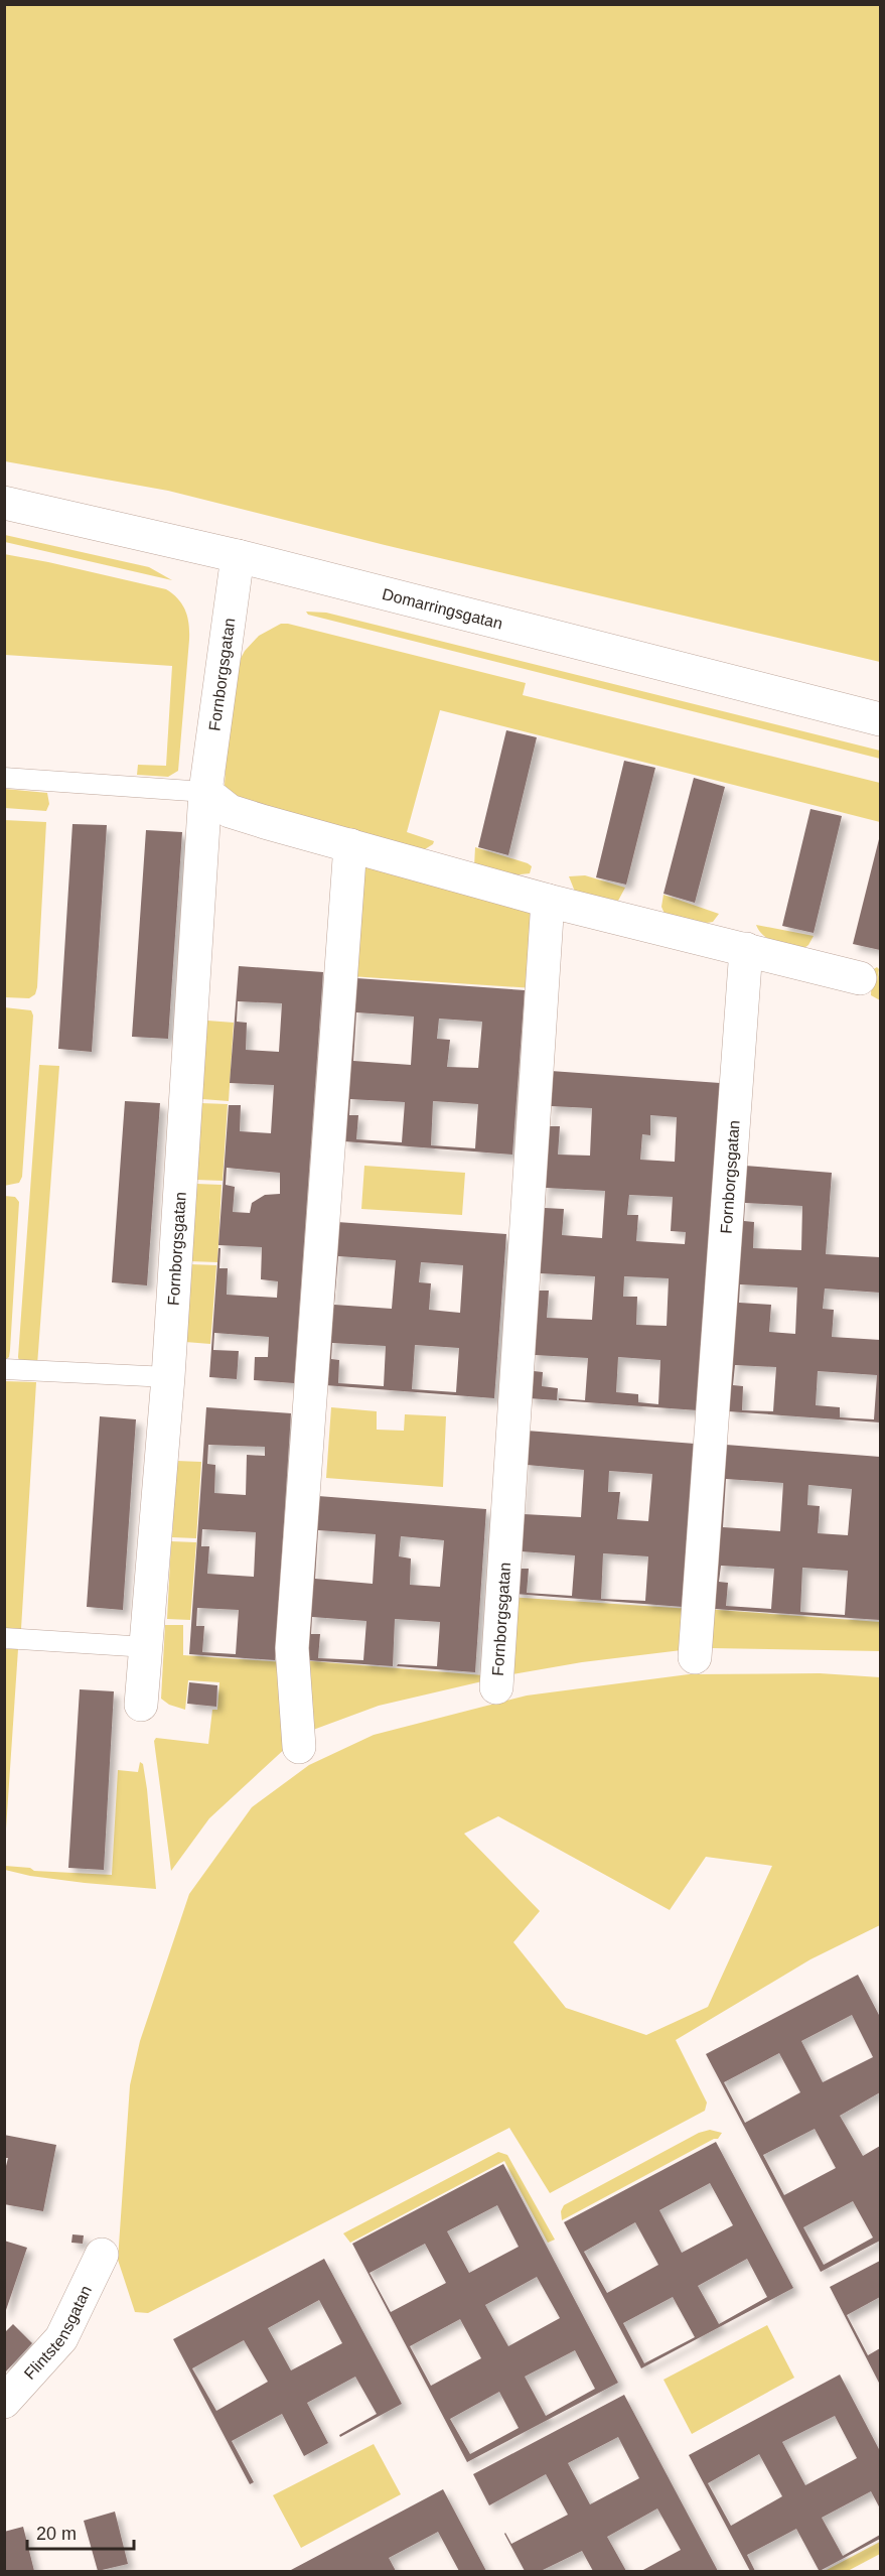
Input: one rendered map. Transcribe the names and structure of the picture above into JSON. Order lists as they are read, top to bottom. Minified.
{"streets":{"street":["Domarringsgatan","Fornborgsgatan","Flintstensgatan"]},"crossings":[["Domarringsgatan","Fornborgsgatan"]],"scale_bar":"20 m"}
